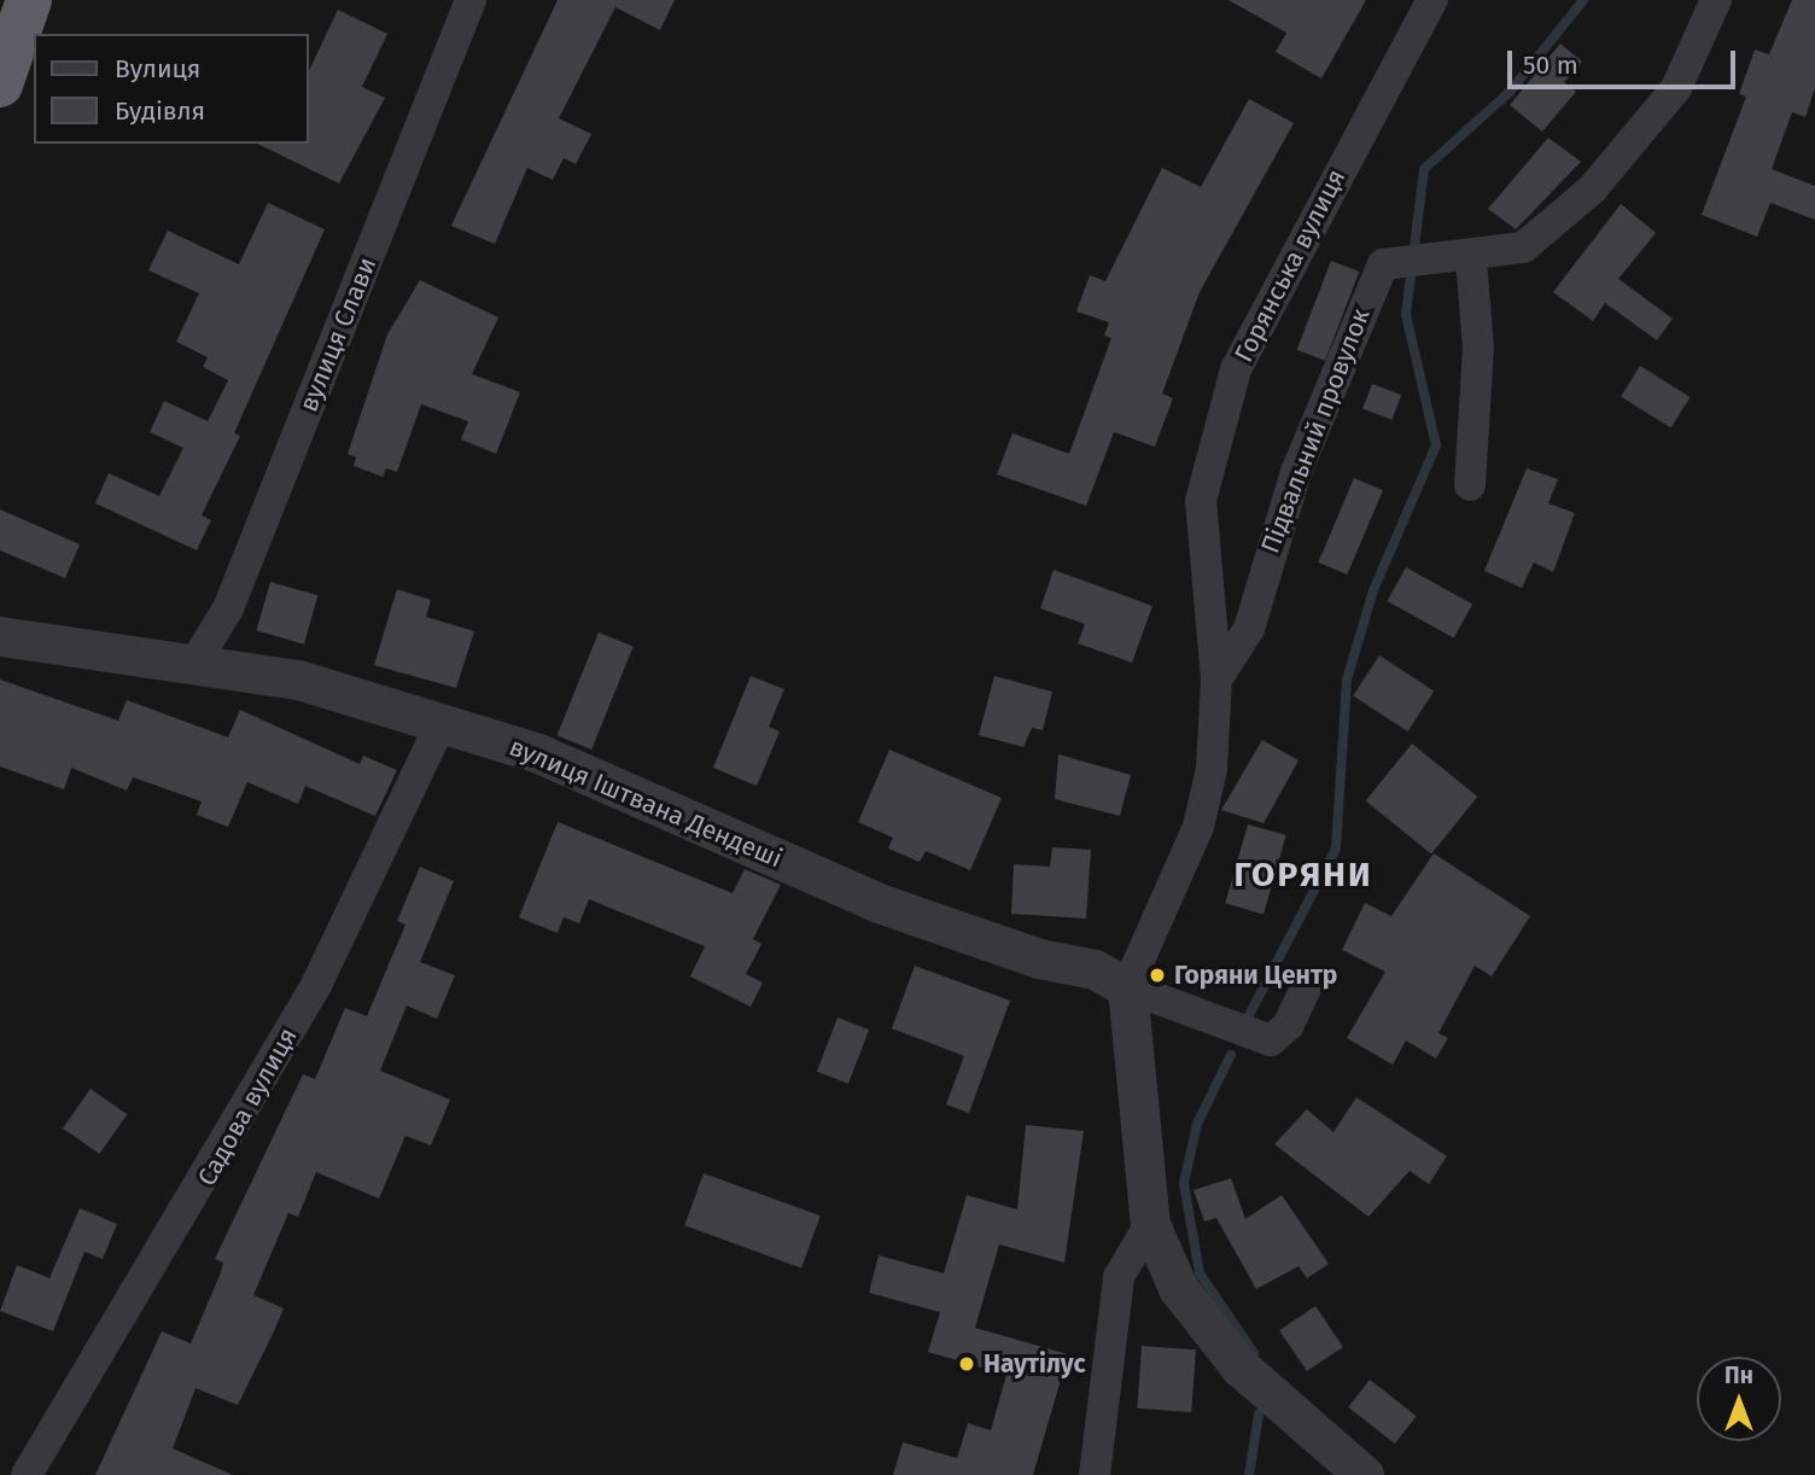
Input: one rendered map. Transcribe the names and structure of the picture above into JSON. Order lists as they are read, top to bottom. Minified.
{"streets":{"street":["Горянська вулиця","вулиця Слави","Підвальний провулок","вулиця Іштвана Дендеші","Садова вулиця"]},"crossings":[["Горянська вулиця","Підвальний провулок"],["Горянська вулиця","вулиця Іштвана Дендеші"],["вулиця Слави","вулиця Іштвана Дендеші"],["вулиця Іштвана Дендеші","Садова вулиця"]],"districts":["ГОРЯНИ"],"places":["Горяни Центр","Наутілус"],"legend":["Вулиця","Будівля"],"scale_bar":"50 m","north":"top"}
